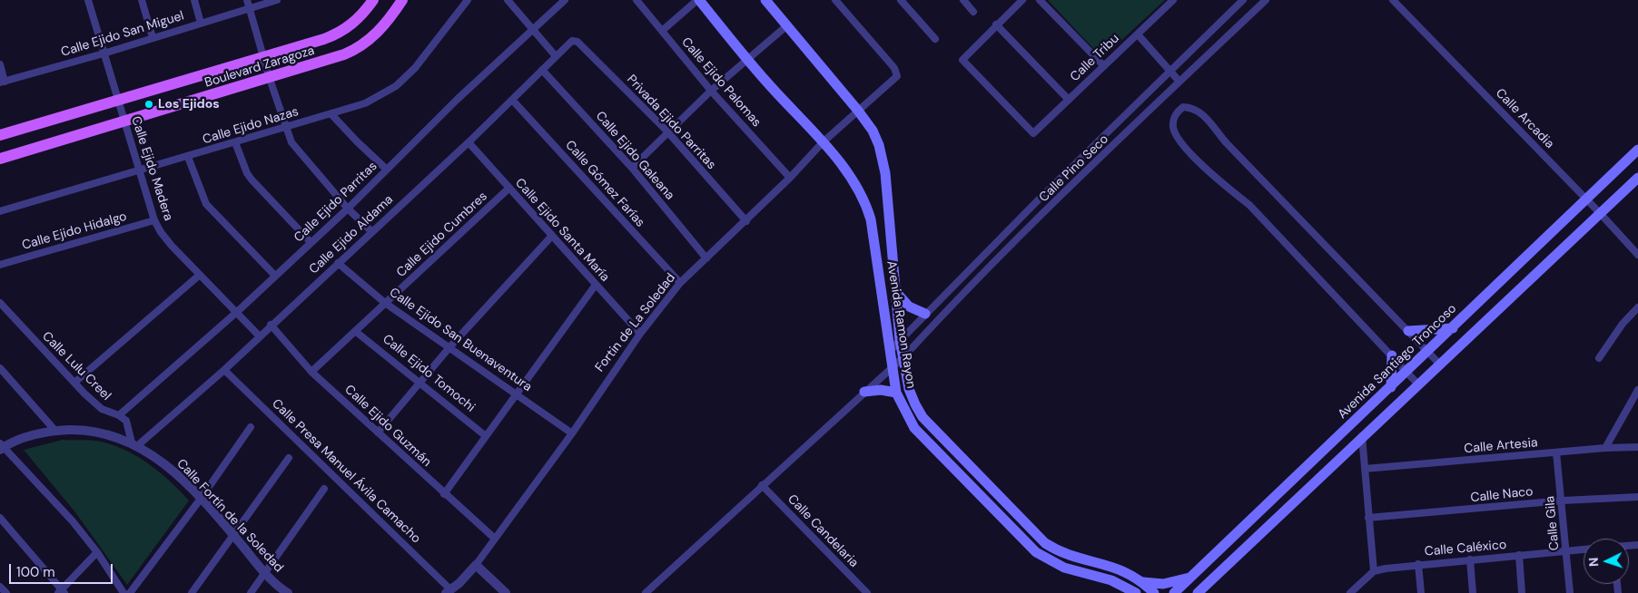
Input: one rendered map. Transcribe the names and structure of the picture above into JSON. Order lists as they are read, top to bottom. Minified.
{"streets":{"main road":["Boulevard Zaragoza","Avenida Ramon Rayon","Avenida Santiago Troncoso"],"street":["Calle Ejido San Miguel","Calle Tribu","Calle Ejido Palomas","Calle Arcadia","Privada Ejido Parritas","Calle Ejido Nazas","Calle Ejido Galeana","Calle Ejido Madera","Calle Pino Seco","Calle Gómez Farías","Calle Ejido Parritas","Calle Ejido Santa María","Calle Ejido Hidalgo","Calle Ejido Aldama","Calle Ejido Cumbres","Fortin de La Soledad","Calle Ejido San Buenaventura","Calle Lulu Creel","Calle Ejido Tomochi","Calle Ejido Guzmán","Calle Artesia","Calle Presa Manuel Ávila Camacho","Calle Naco","Calle Fortín de la Soledad","Calle Gila","Calle Candelaria","Calle Caléxico"]},"crossings":[["Calle Ejido San Miguel","Calle Ejido Madera"],["Boulevard Zaragoza","Calle Ejido Madera"],["Calle Ejido Palomas","Fortin de La Soledad"],["Calle Arcadia","Avenida Santiago Troncoso"],["Privada Ejido Parritas","Calle Ejido Aldama"],["Privada Ejido Parritas","Fortin de La Soledad"],["Calle Ejido Nazas","Calle Ejido Madera"],["Calle Ejido Galeana","Calle Ejido Aldama"],["Calle Ejido Galeana","Fortin de La Soledad"],["Calle Ejido Madera","Calle Ejido Parritas"],["Calle Ejido Madera","Calle Ejido Hidalgo"],["Calle Ejido Madera","Calle Ejido Aldama"],["Calle Pino Seco","Avenida Ramon Rayon"],["Calle Pino Seco","Calle Candelaria"],["Calle Gómez Farías","Calle Ejido Aldama"],["Calle Gómez Farías","Fortin de La Soledad"],["Calle Ejido Parritas","Calle Lulu Creel"],["Calle Ejido Santa María","Calle Ejido Aldama"],["Calle Ejido Santa María","Calle Ejido Cumbres"],["Calle Ejido Santa María","Fortin de La Soledad"],["Calle Ejido Aldama","Calle Ejido San Buenaventura"],["Calle Ejido Aldama","Calle Ejido Guzmán"],["Calle Ejido Aldama","Calle Presa Manuel Ávila Camacho"],["Calle Ejido Aldama","Calle Fortín de la Soledad"],["Calle Ejido Cumbres","Calle Ejido San Buenaventura"],["Calle Ejido Cumbres","Calle Ejido Tomochi"],["Calle Ejido Cumbres","Calle Ejido Guzmán"],["Fortin de La Soledad","Avenida Ramon Rayon"],["Fortin de La Soledad","Calle Ejido San Buenaventura"],["Fortin de La Soledad","Calle Ejido Guzmán"],["Fortin de La Soledad","Calle Presa Manuel Ávila Camacho"],["Calle Artesia","Calle Gila"],["Calle Naco","Calle Gila"],["Calle Gila","Calle Caléxico"]],"places":["Los Ejidos"],"scale_bar":"100 m","north":"left"}
